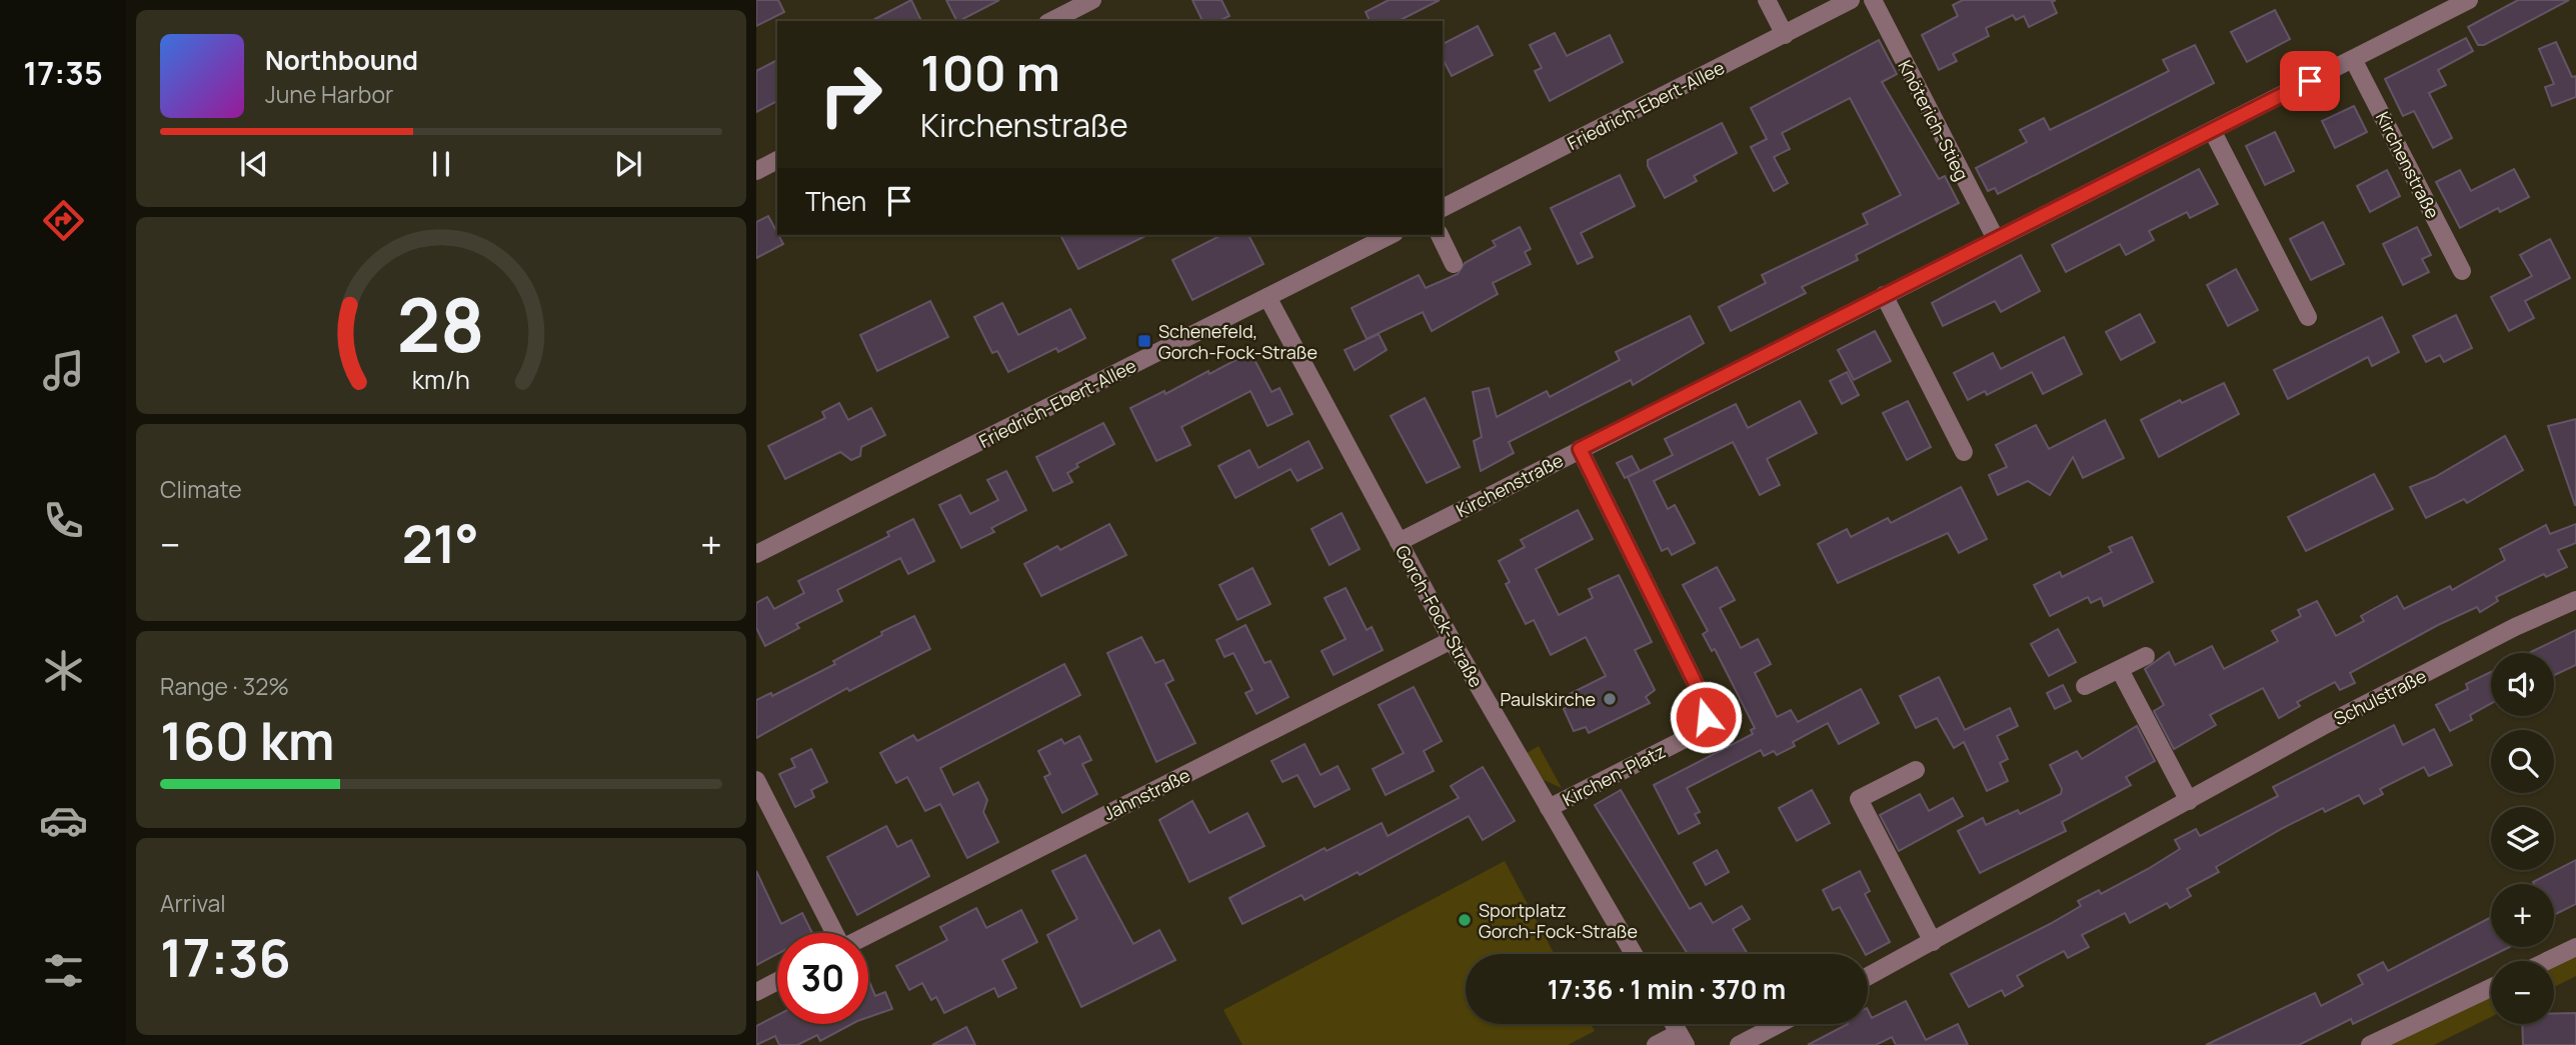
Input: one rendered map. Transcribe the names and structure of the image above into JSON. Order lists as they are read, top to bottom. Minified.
{"streets":{"street":["Friedrich-Ebert-Allee","Knöterich-Stieg","Kirchenstraße","Gorch-Fock-Straße","Schulstraße","Kirchen-Platz","Jahnstraße"]},"crossings":[["Friedrich-Ebert-Allee","Gorch-Fock-Straße"],["Knöterich-Stieg","Kirchenstraße"],["Kirchenstraße","Gorch-Fock-Straße"],["Kirchenstraße","Kirchen-Platz"],["Gorch-Fock-Straße","Kirchen-Platz"],["Gorch-Fock-Straße","Jahnstraße"]],"places":{"transit":["Schenefeld, Gorch-Fock-Straße"],"other":["Paulskirche","Sportplatz Gorch-Fock-Straße"]},"page":{"tabs":"17:35","turn":["100 m","Kirchenstraße"],"song":["Northbound","June Harbor"],"then":"Then","tile":["Climate",["Range · 32%","160 km"],["Arrival","17:36"]],"heat":["−","21°","+"],"map_buttons":["+","−"],"limit":"30","trip":"17:36 · 1 min · 370 m","gauge":["28","km/h"]}}
